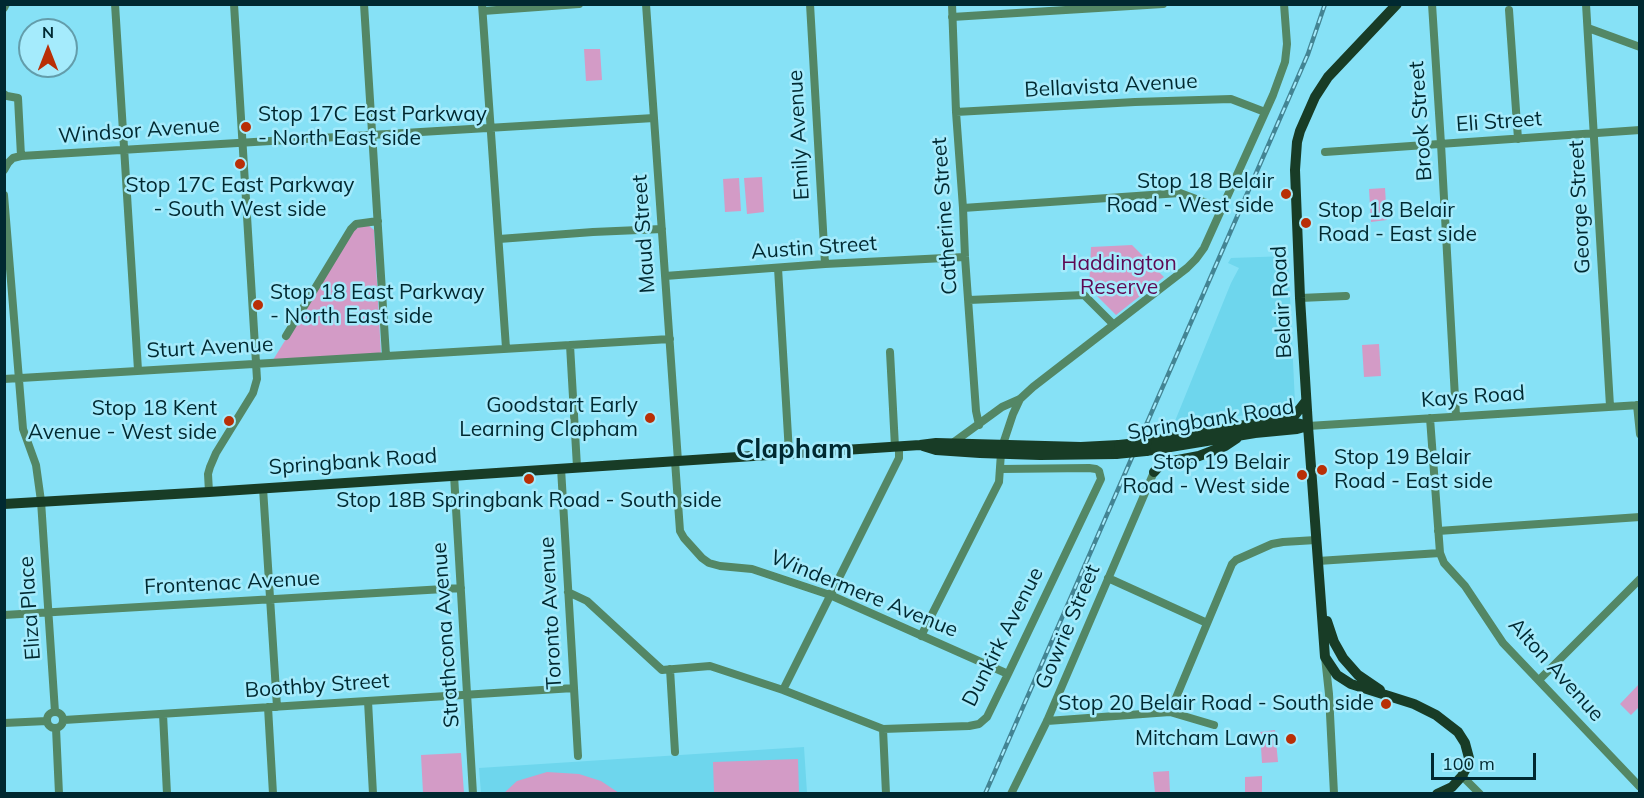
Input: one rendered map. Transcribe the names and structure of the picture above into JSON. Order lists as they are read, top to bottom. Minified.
{"streets":{"main road":["Belair Road","Springbank Road"],"street":["Bellavista Avenue","Brook Street","Eli Street","Windsor Avenue","Emily Avenue","George Street","Catherine Street","Maud Street","Austin Street","Sturt Avenue","Kays Road","Frontenac Avenue","Windermere Avenue","Eliza Place","Toronto Avenue","Gowrie Street","Strathcona Avenue","Dunkirk Avenue","Alton Avenue","Boothby Street"]},"crossings":[["Bellavista Avenue","Catherine Street"],["Brook Street","Eli Street"],["Brook Street","Kays Road"],["Eli Street","George Street"],["Windsor Avenue","Maud Street"],["Emily Avenue","Austin Street"],["George Street","Kays Road"],["Catherine Street","Austin Street"],["Maud Street","Austin Street"],["Maud Street","Sturt Avenue"],["Maud Street","Springbank Road"],["Maud Street","Windermere Avenue"],["Belair Road","Kays Road"],["Belair Road","Springbank Road"],["Sturt Avenue","Eliza Place"],["Kays Road","Springbank Road"],["Springbank Road","Windermere Avenue"],["Springbank Road","Eliza Place"],["Springbank Road","Toronto Avenue"],["Springbank Road","Strathcona Avenue"],["Frontenac Avenue","Eliza Place"],["Frontenac Avenue","Strathcona Avenue"],["Windermere Avenue","Dunkirk Avenue"],["Eliza Place","Boothby Street"],["Toronto Avenue","Boothby Street"],["Strathcona Avenue","Boothby Street"]],"districts":["Clapham"],"parks":["Haddington Reserve"],"places":["Stop 17C East Parkway - North East side","Stop 17C East Parkway - South West side","Stop 18 Belair Road - West side","Stop 18 Belair Road - East side","Stop 18 East Parkway - North East side","Goodstart Early Learning Clapham","Stop 18 Kent Avenue - West side","Stop 19 Belair Road - East side","Stop 19 Belair Road - West side","Stop 18B Springbank Road - South side","Stop 20 Belair Road - South side","Mitcham Lawn"],"scale_bar":"100 m","north":"top"}
